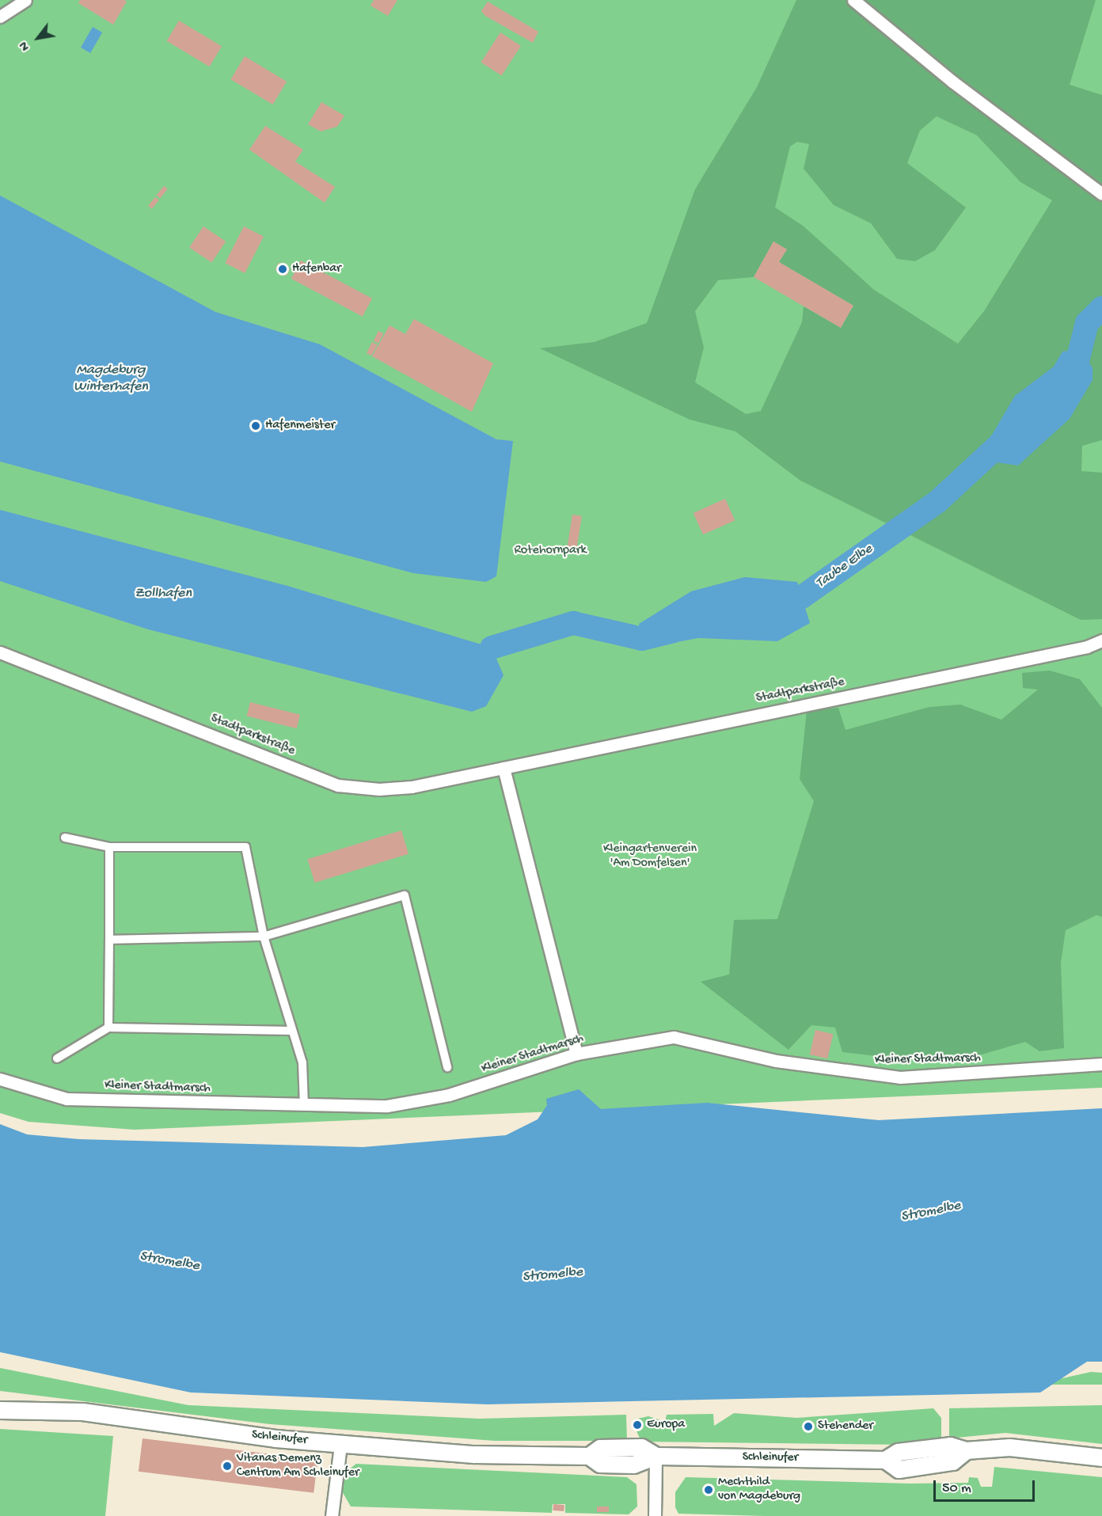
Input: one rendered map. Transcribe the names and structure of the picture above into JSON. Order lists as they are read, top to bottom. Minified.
{"streets":{"main road":["Schleinufer"],"street":["Stadtparkstraße","Kleiner Stadtmarsch"]},"water":["Magdeburg Winterhafen","Taube Elbe","Zollhafen","Stromelbe"],"parks":["Rotehornpark","Kleingartenverein 'Am Domfelsen'"],"places":["Hafenbar","Hafenmeister","Europa","Stehender","Vitanas Demenz Centrum Am Schleinufer","Mechthild von Magdeburg"],"scale_bar":"50 m","north":"bottom left"}
